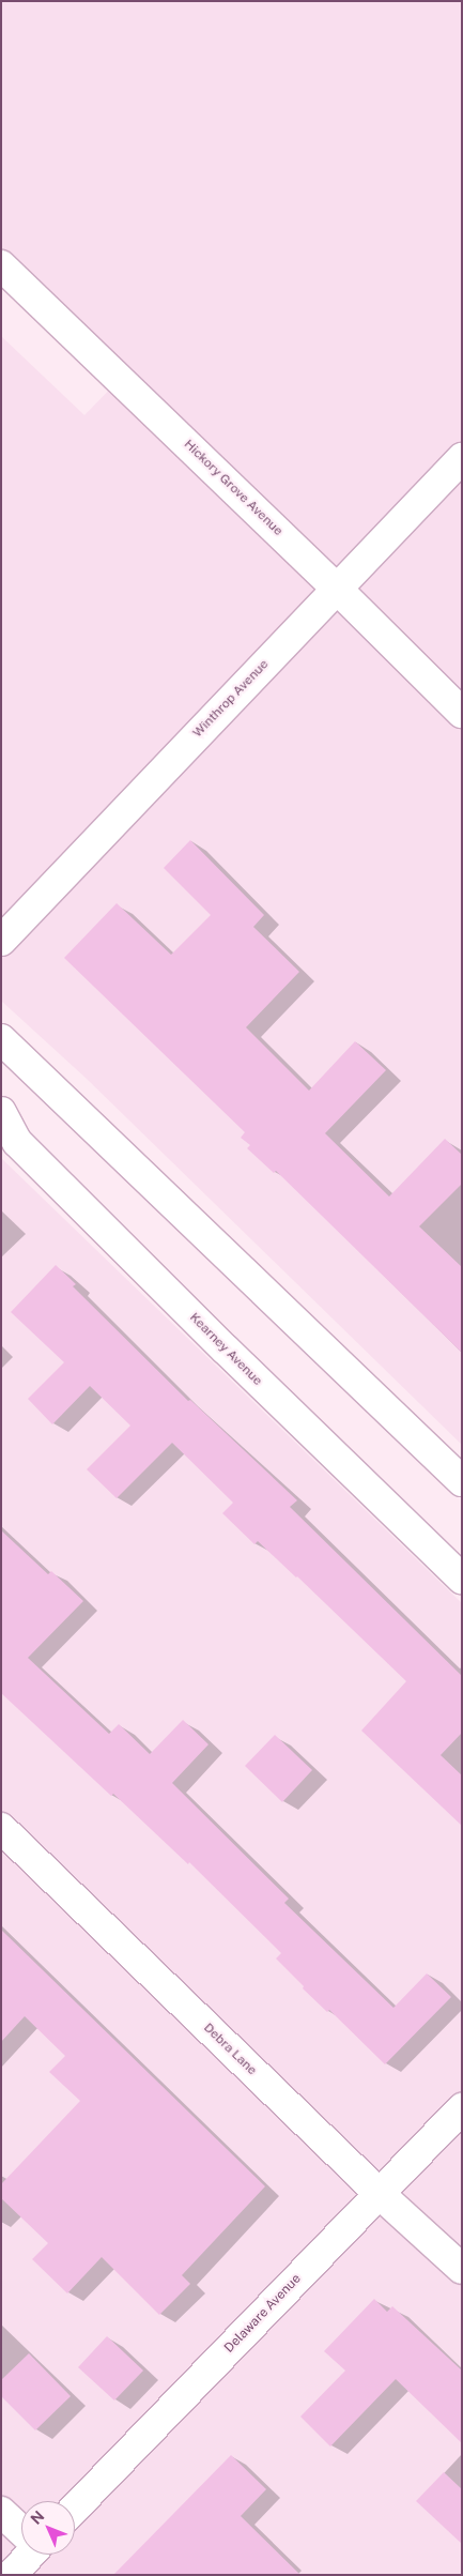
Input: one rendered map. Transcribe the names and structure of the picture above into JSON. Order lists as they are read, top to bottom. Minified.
{"streets":{"street":["Hickory Grove Avenue","Winthrop Avenue","Kearney Avenue","Debra Lane","Delaware Avenue"]},"crossings":[["Hickory Grove Avenue","Winthrop Avenue"],["Debra Lane","Delaware Avenue"]],"north":"top left"}
